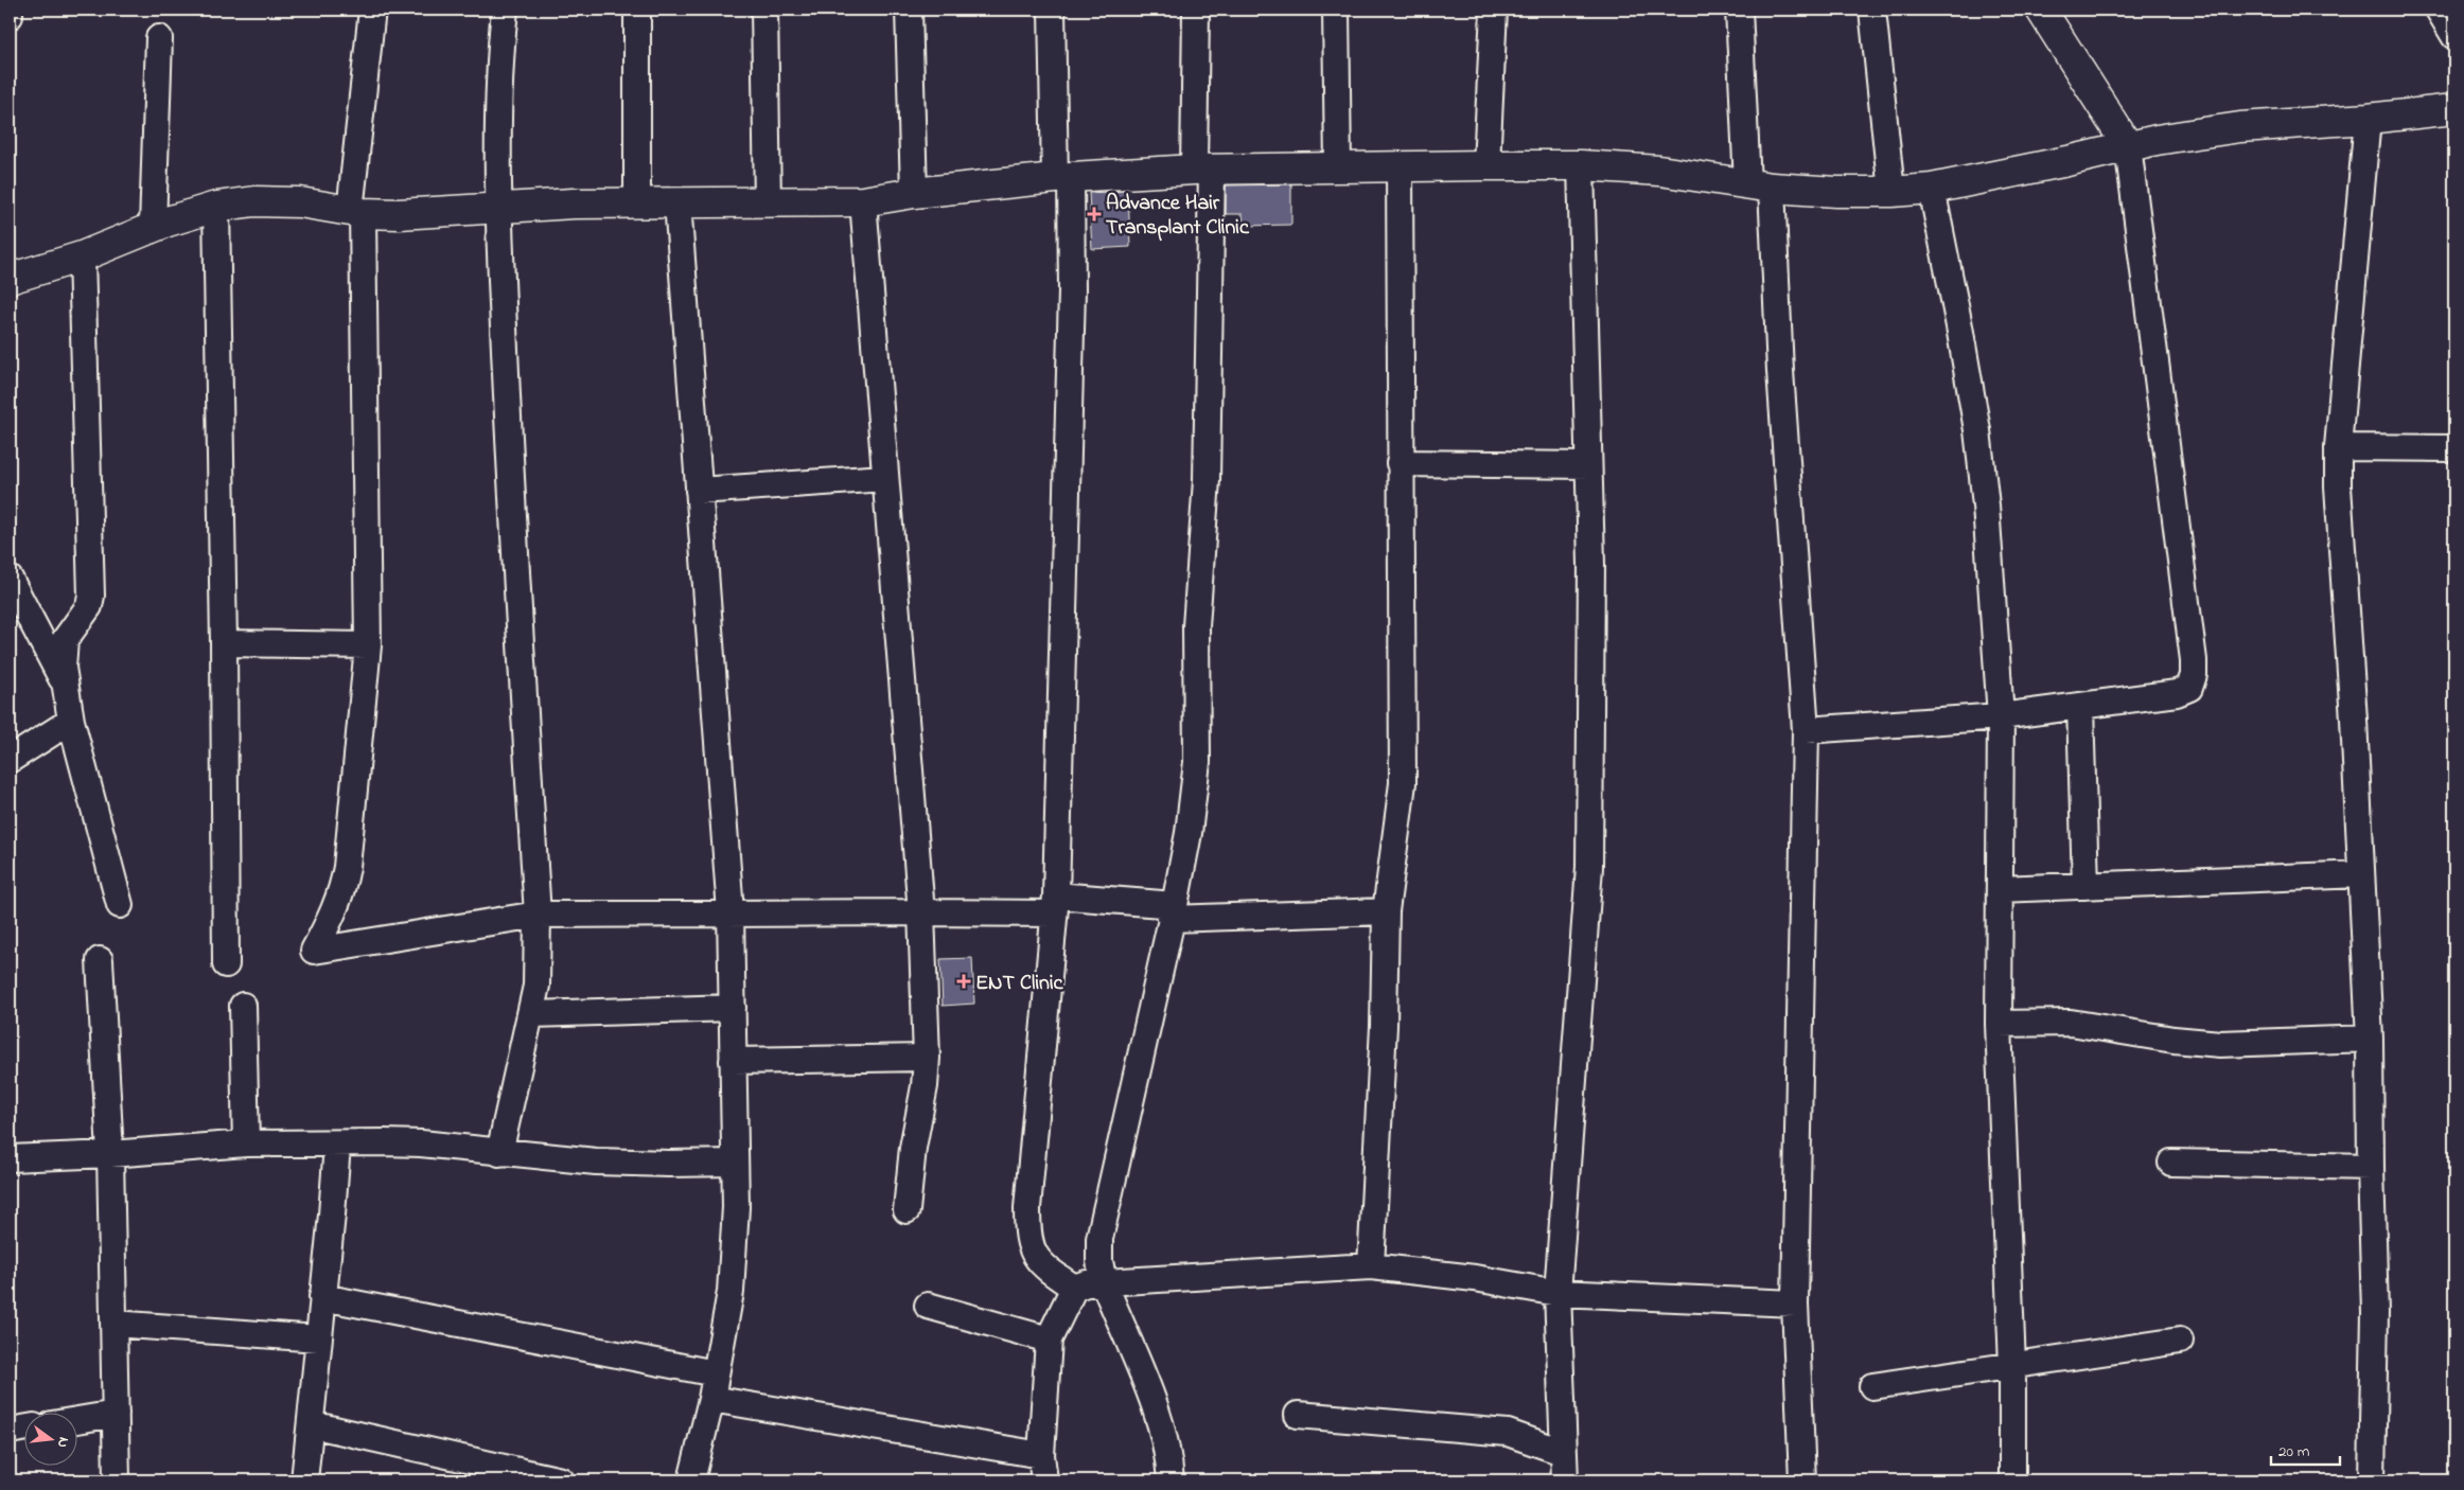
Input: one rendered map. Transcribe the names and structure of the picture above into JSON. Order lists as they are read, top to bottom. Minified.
{"places":{"health":["Advance Hair Transplant Clinic","ENT Clinic"]},"scale_bar":"20 m","north":"right"}
